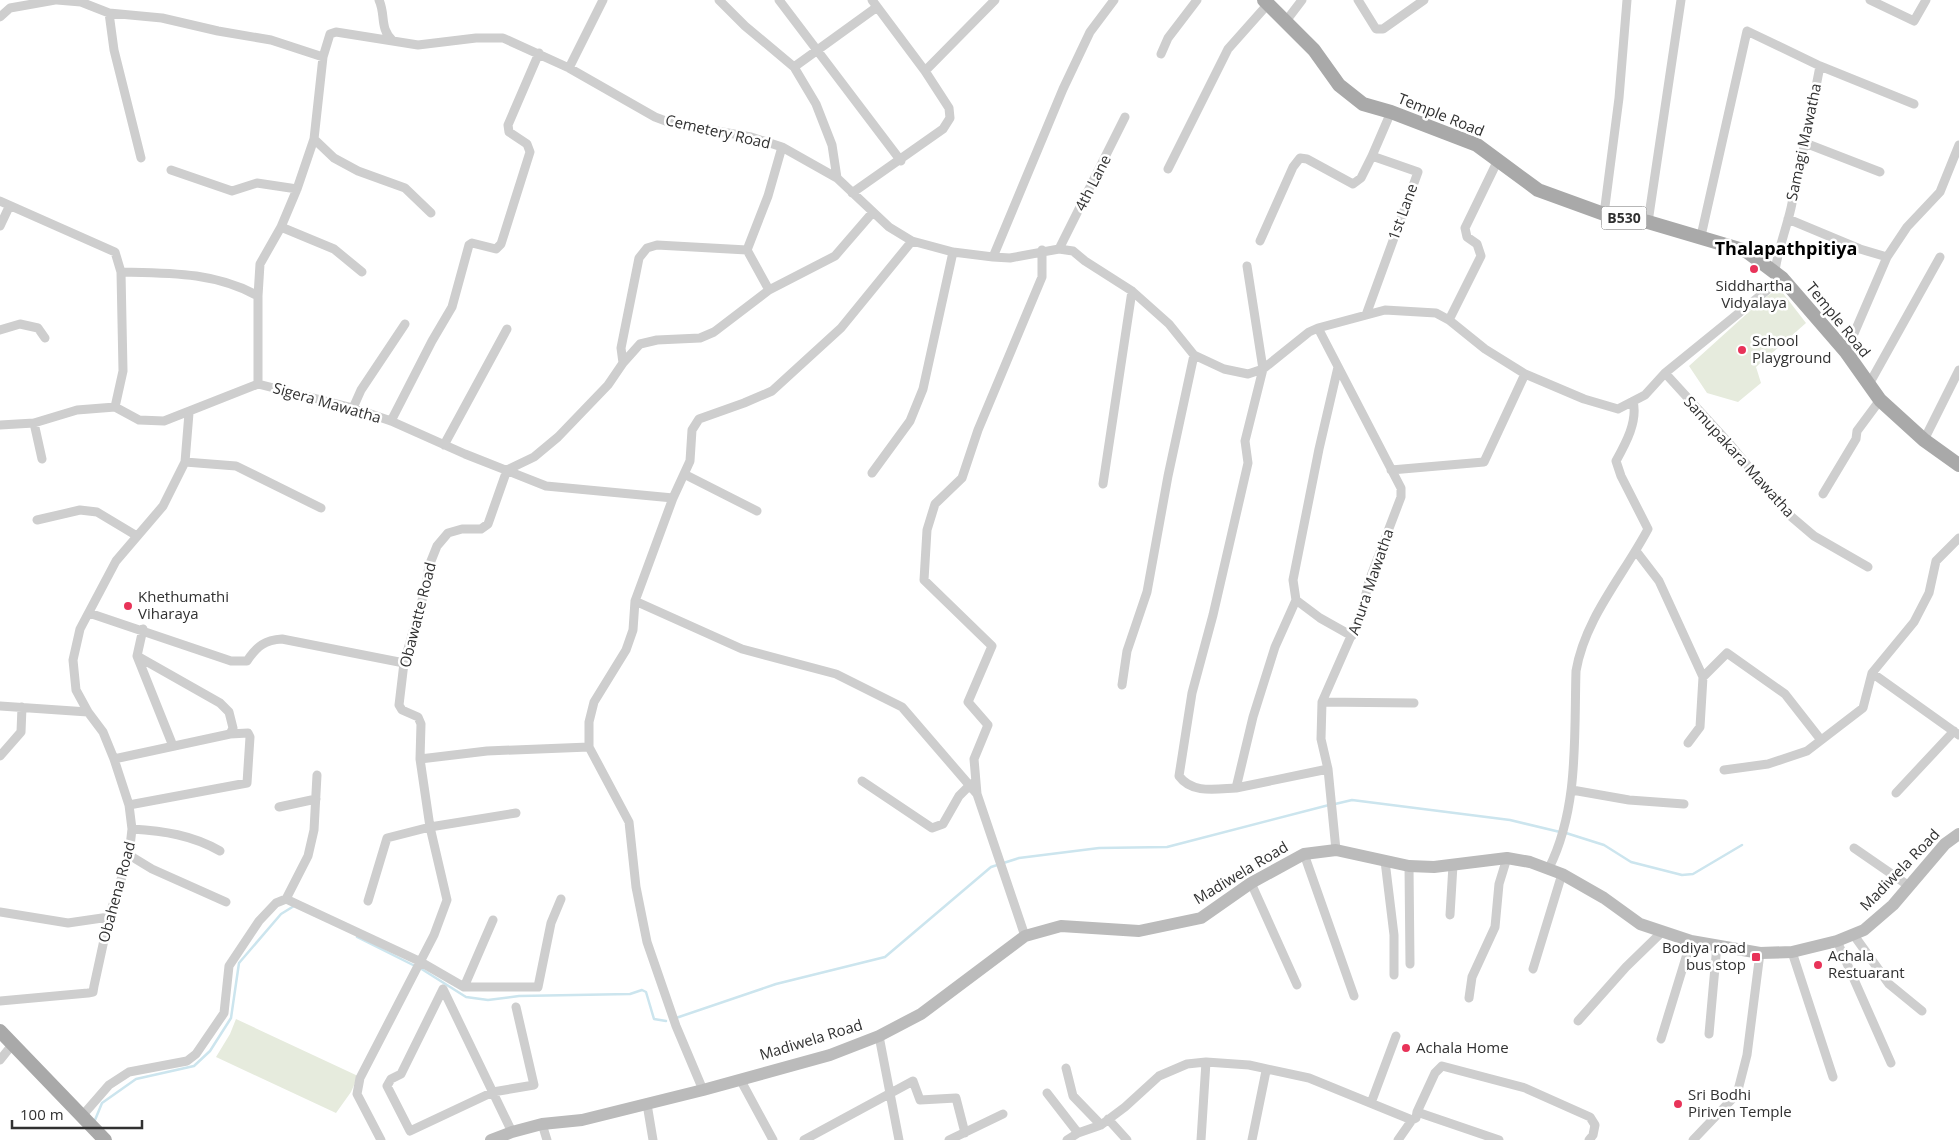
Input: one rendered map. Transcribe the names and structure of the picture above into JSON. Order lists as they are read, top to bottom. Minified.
{"streets":{"main road":["Temple Road","B530","Madiwela Road"],"street":["Cemetery Road","Samagi Mawatha","4th Lane","1st Lane","Sigera Mawatha","Samupakara Mawatha","Anura Mawatha","Obawatte Road","Obahena Road"]},"crossings":[["Temple Road","Samagi Mawatha"],["Cemetery Road","4th Lane"],["Sigera Mawatha","Obawatte Road"],["Sigera Mawatha","Obahena Road"],["Anura Mawatha","Madiwela Road"]],"districts":["Thalapathpitiya"],"places":{"other":["Siddhartha Vidyalaya","School Playground","Khethumathi Viharaya","Achala Restuarant","Achala Home","Sri Bodhi Piriven Temple"],"transit":["Bodiya road bus stop"]},"scale_bar":"100 m"}
